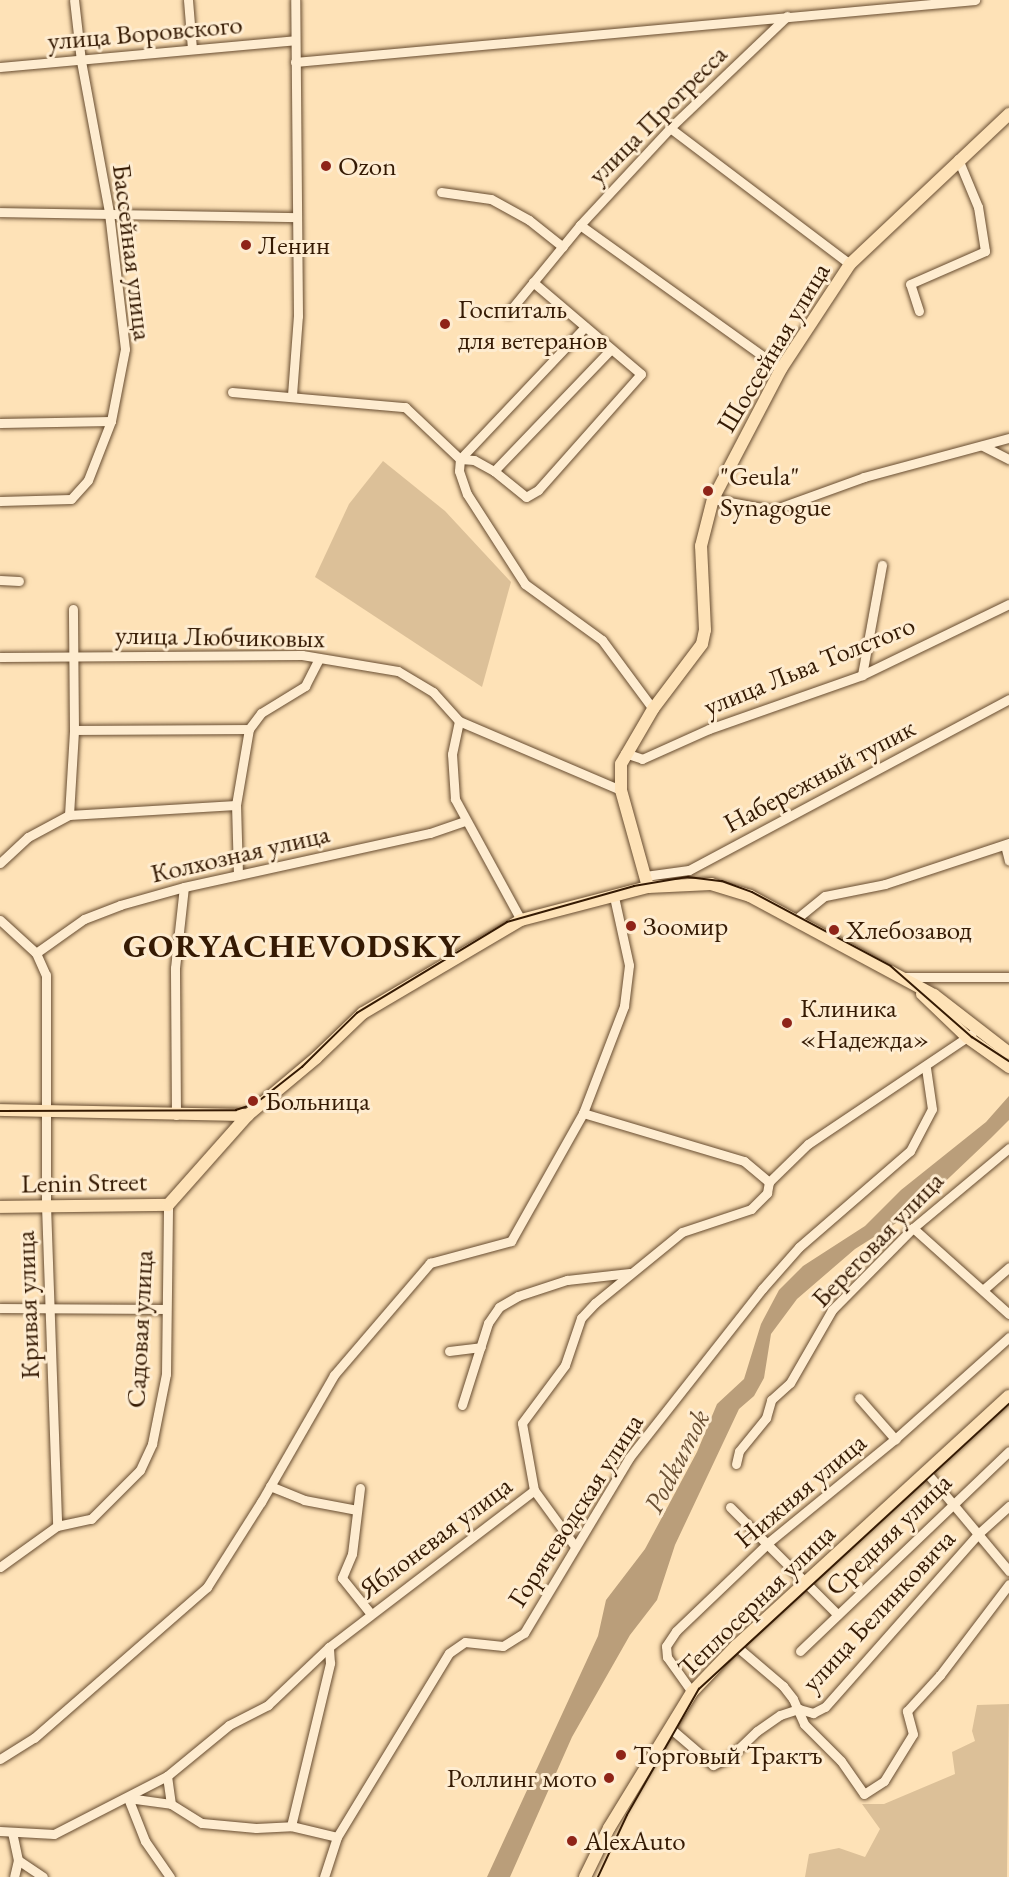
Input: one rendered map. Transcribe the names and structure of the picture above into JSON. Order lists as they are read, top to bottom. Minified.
{"streets":{"main road":["Шоссейная улица","Lenin Street","Теплосерная улица"],"street":["улица Воровского","улица Прогресса","Бассейная улица","улица Любчиковых","улица Льва Толстого","Набережный тупик","Колхозная улица","Береговая улица","Кривая улица","Садовая улица","Нижняя улица","Горячеводская улица","Средняя улица","Яблоневая улица","улица Белинковича"]},"crossings":[["улица Воровского","Бассейная улица"],["Шоссейная улица","улица Любчиковых"],["Шоссейная улица","улица Льва Толстого"],["Шоссейная улица","Набережный тупик"],["Колхозная улица","Кривая улица"],["Lenin Street","Кривая улица"],["Lenin Street","Садовая улица"],["Кривая улица","Садовая улица"],["Нижняя улица","Теплосерная улица"],["Горячеводская улица","Яблоневая улица"],["Теплосерная улица","улица Белинковича"]],"districts":["GORYACHEVODSKY"],"water":["Podkumok"],"places":["Ozon","Ленин","Госпиталь для ветеранов","\"Geula\" Synagogue","Зоомир","Хлебозавод","Клиника «Надежда»","Больница","Торговый Трактъ","Роллинг мото","AlexAuto"]}
